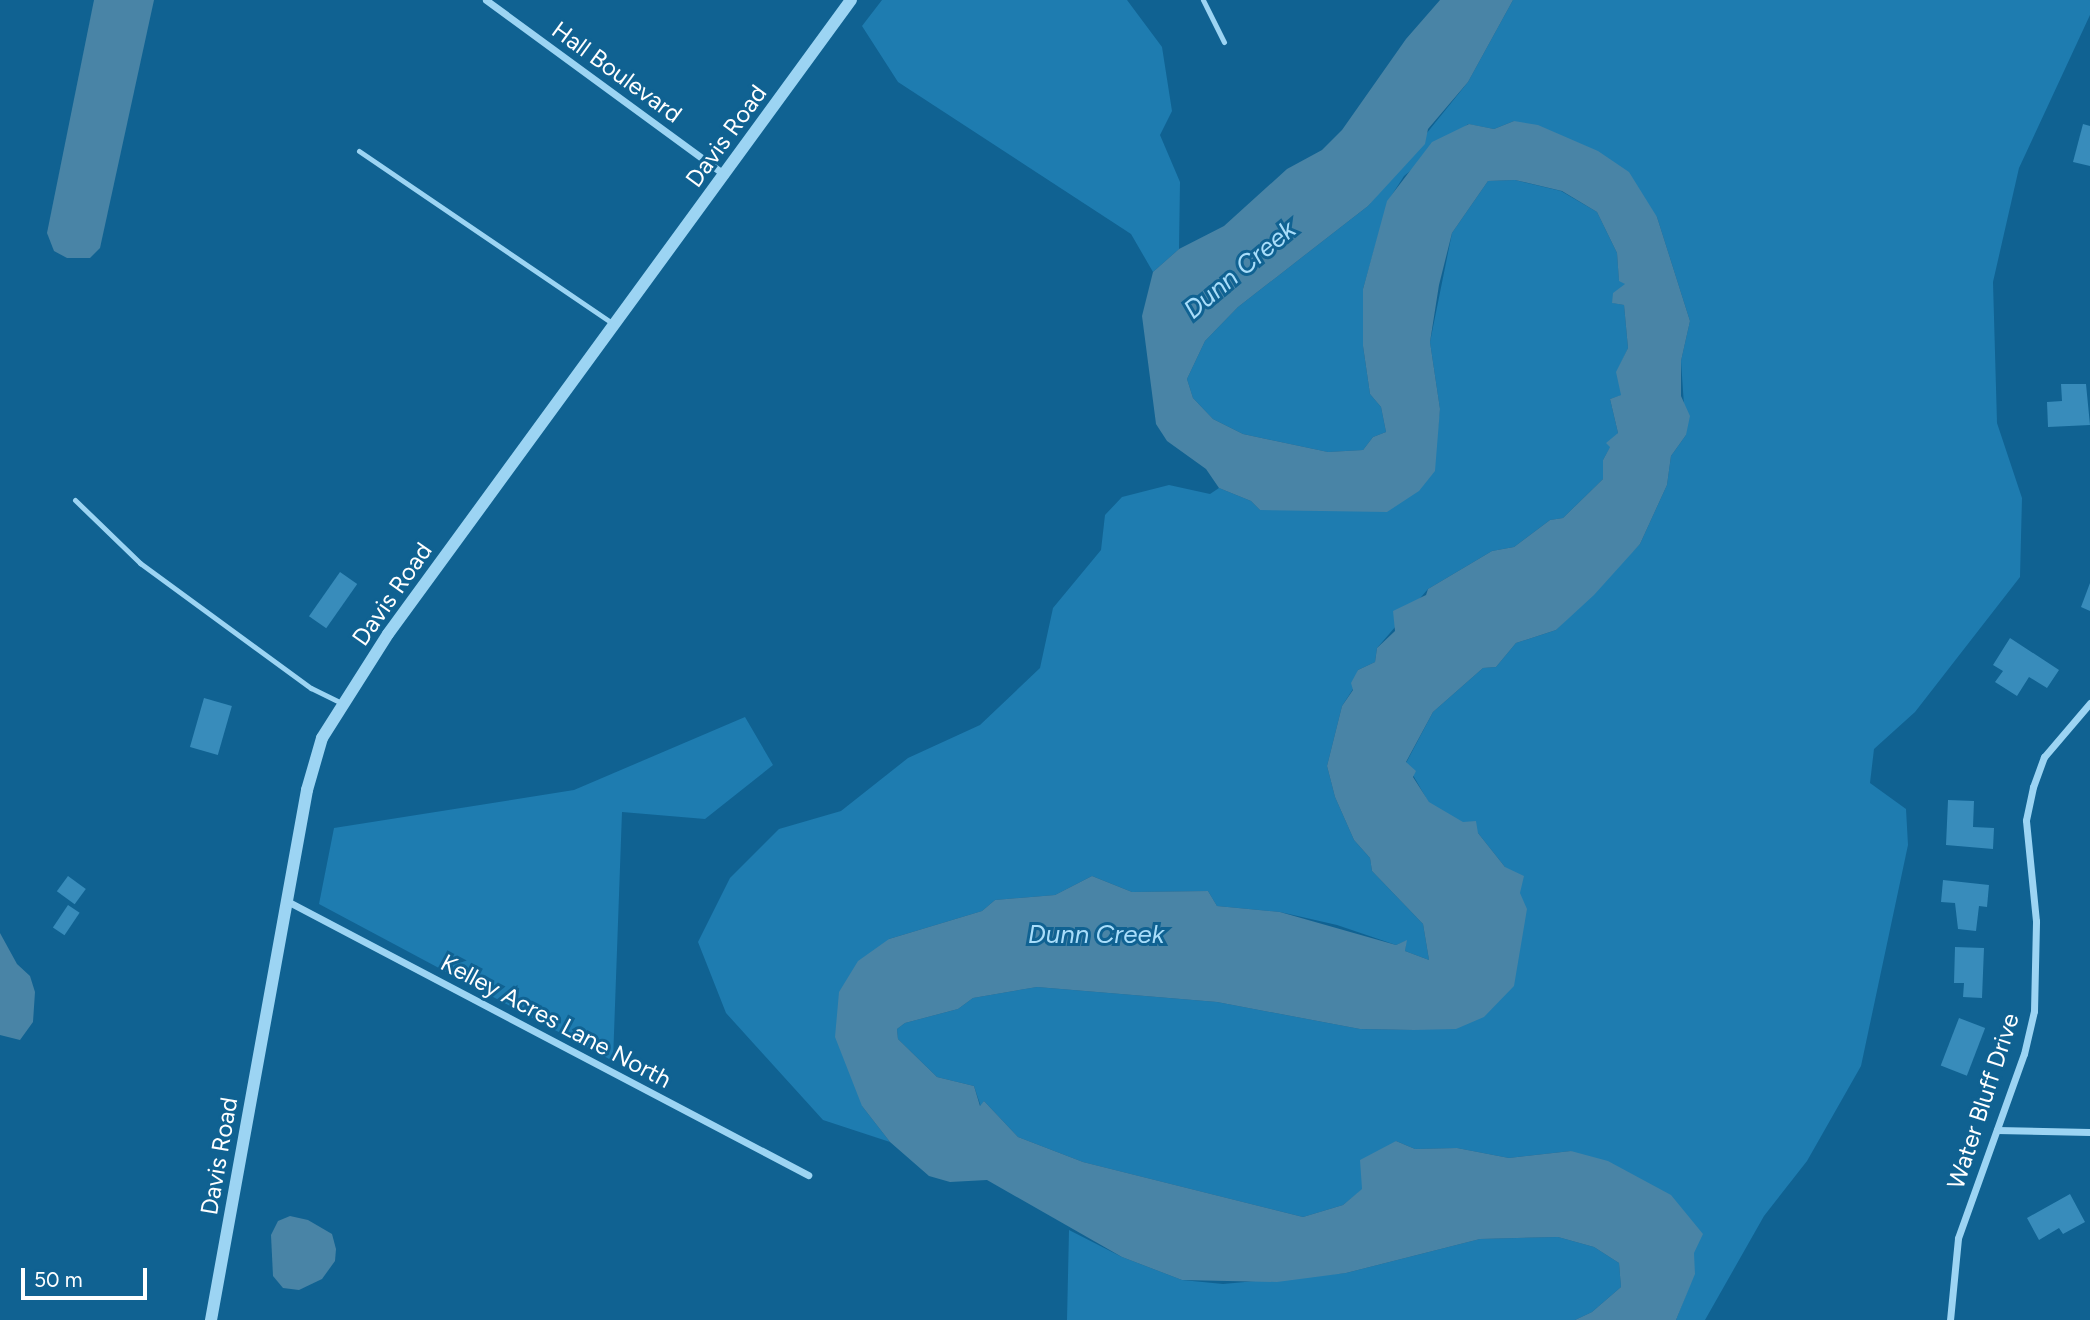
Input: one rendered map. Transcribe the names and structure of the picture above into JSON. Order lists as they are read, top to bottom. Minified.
{"streets":{"street":["Hall Boulevard","Davis Road","Kelley Acres Lane North","Water Bluff Drive"]},"crossings":[["Hall Boulevard","Davis Road"],["Davis Road","Kelley Acres Lane North"]],"water":["Dunn Creek"],"scale_bar":"50 m"}
